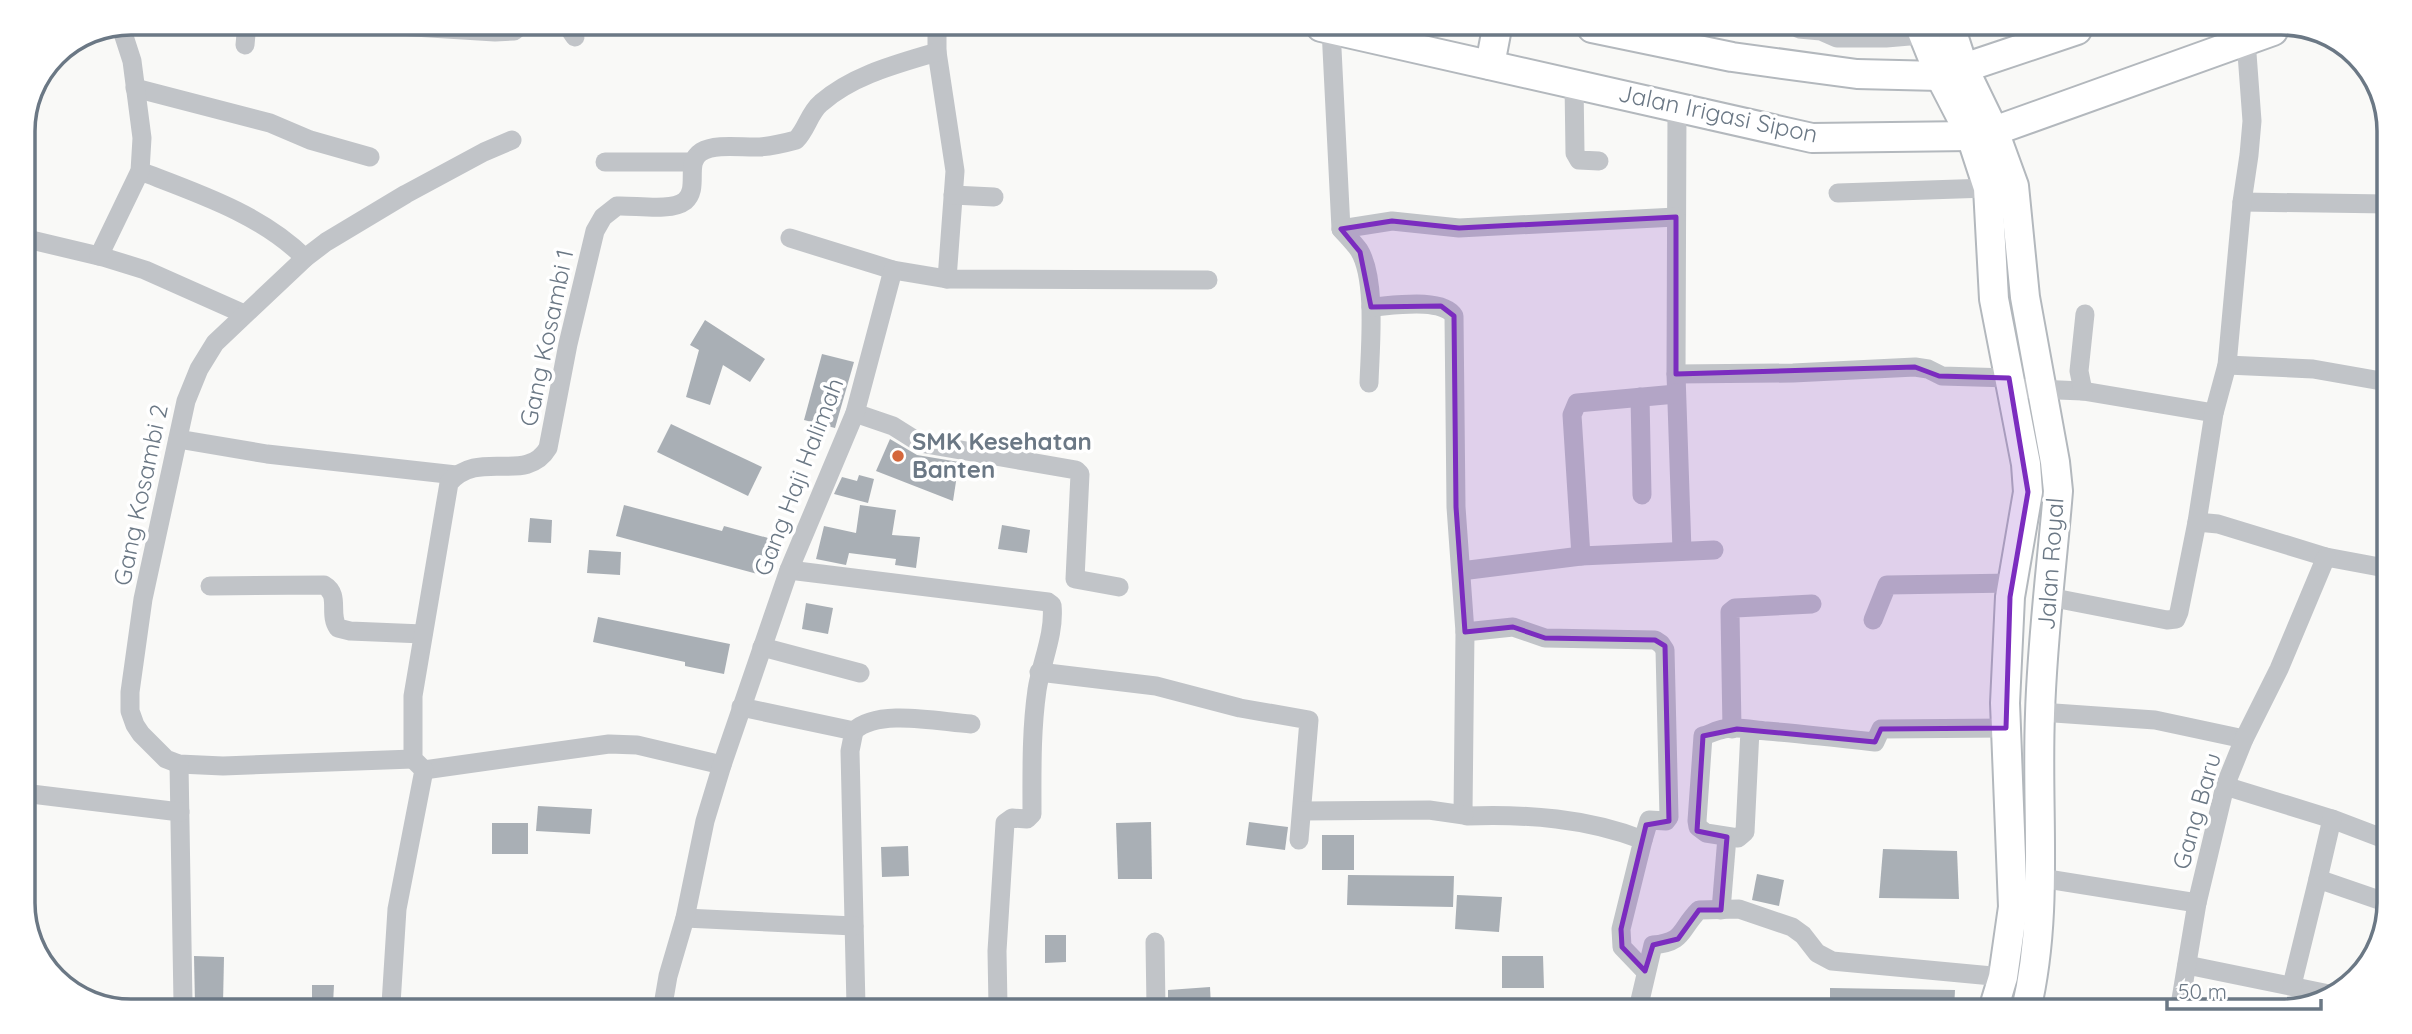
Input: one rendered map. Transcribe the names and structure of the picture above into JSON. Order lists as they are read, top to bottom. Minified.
{"streets":{"street":["Jalan Irigasi Sipon","Gang Kosambi 1","Gang Haji Halimah","Gang Kosambi 2","Jalan Royal","Gang Baru"]},"crossings":[["Jalan Irigasi Sipon","Jalan Royal"]],"places":["SMK Kesehatan Banten"],"scale_bar":"50 m"}
